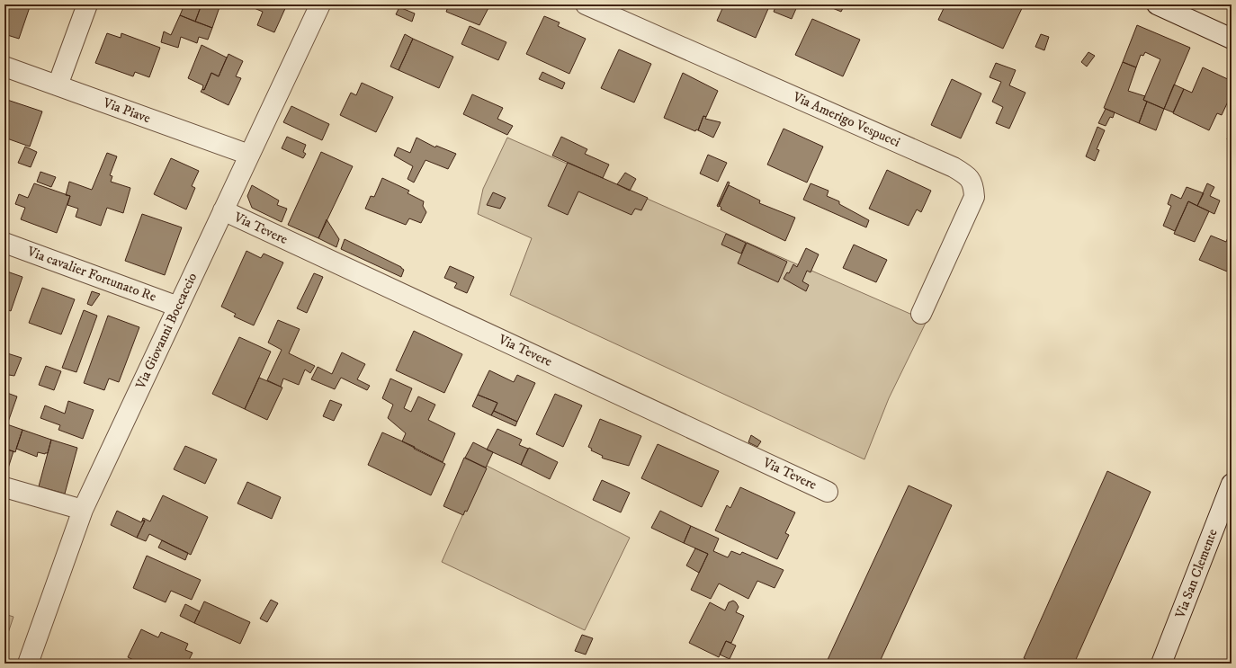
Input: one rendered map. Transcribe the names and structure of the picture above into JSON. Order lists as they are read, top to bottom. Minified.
{"streets":{"street":["Via Piave","Via Amerigo Vespucci","Via Tevere","Via cavalier Fortunato Re","Via Giovanni Boccaccio","Via San Clemente"]},"crossings":[["Via Piave","Via Giovanni Boccaccio"],["Via Tevere","Via Giovanni Boccaccio"],["Via cavalier Fortunato Re","Via Giovanni Boccaccio"]]}
